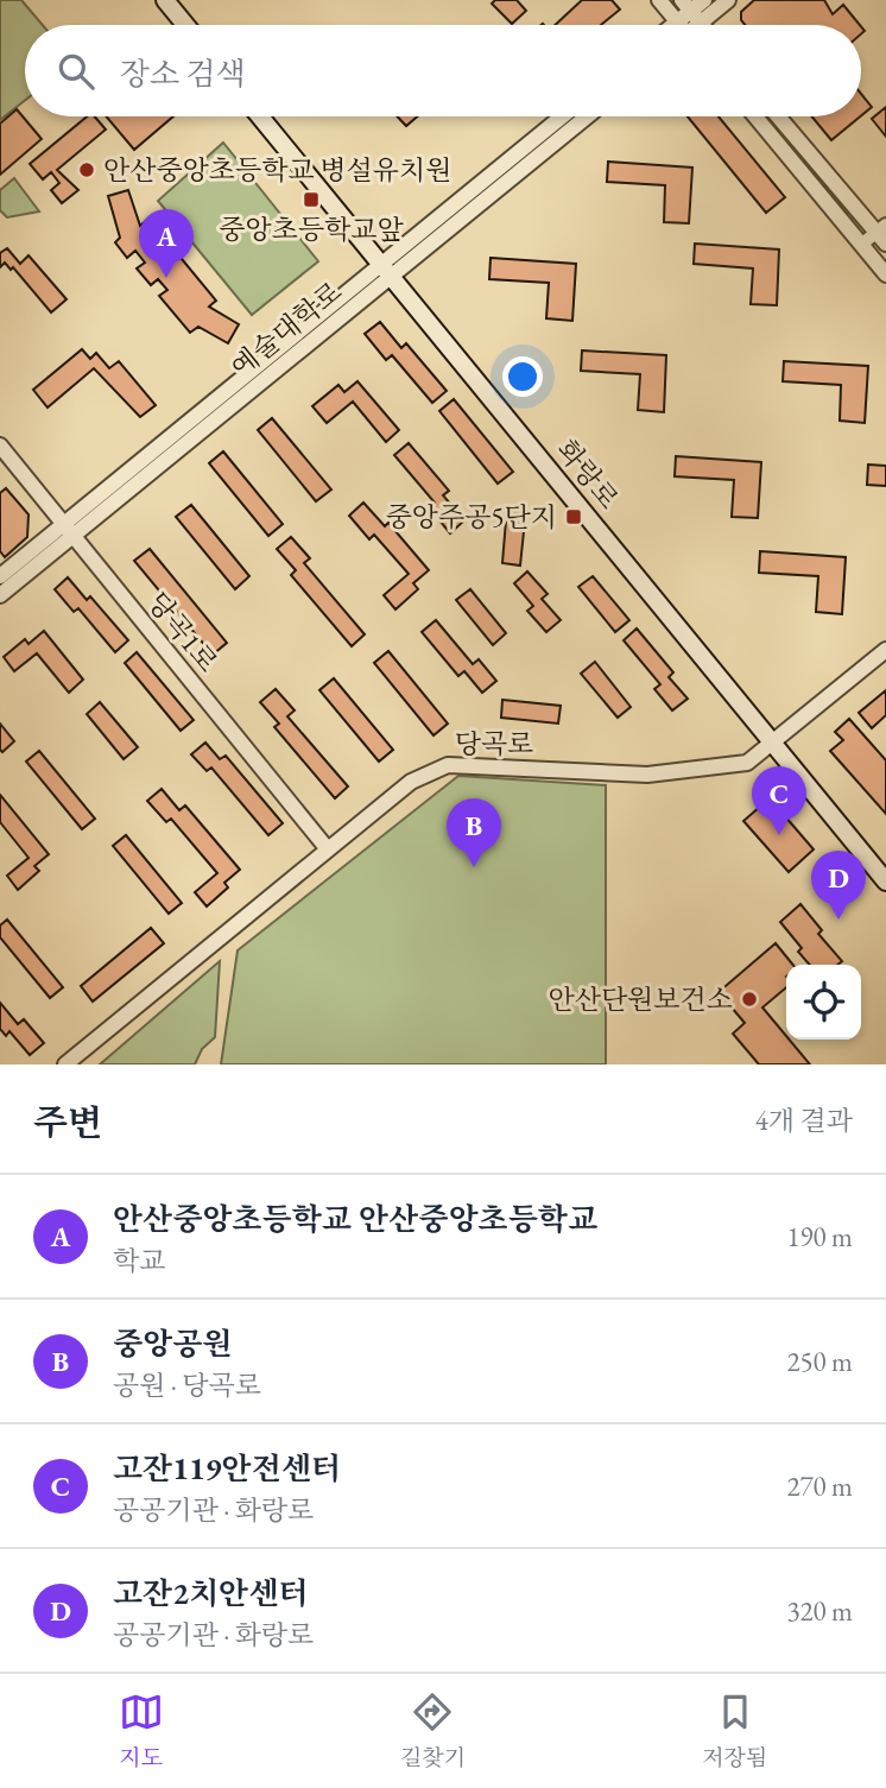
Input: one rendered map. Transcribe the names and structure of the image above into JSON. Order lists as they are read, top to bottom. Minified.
{"streets":{"main road":["화랑로"],"street":["예술대학로","당곡1로","당곡로"]},"crossings":[["예술대학로","화랑로"],["예술대학로","당곡1로"],["화랑로","당곡로"],["당곡1로","당곡로"]],"places":{"other":["안산중앙초등학교 병설유치원","안산단원보건소"],"transit":["중앙초등학교앞","중앙주공5단지"]},"page":{"search":"장소 검색","pins":["A","C","B","D"],"heading":["주변","4개 결과"],"list":[{"mark":"A","name":"안산중앙초등학교 안산중앙초등학교","note":"학교","value":"190 m"},{"mark":"B","name":"중앙공원","note":"공원 · 당곡로","value":"250 m"},{"mark":"C","name":"고잔119안전센터","note":"공공기관 · 화랑로","value":"270 m"},{"mark":"D","name":"고잔2치안센터","note":"공공기관 · 화랑로","value":"320 m"}],"nav":["지도","길찾기","저장됨"]}}
